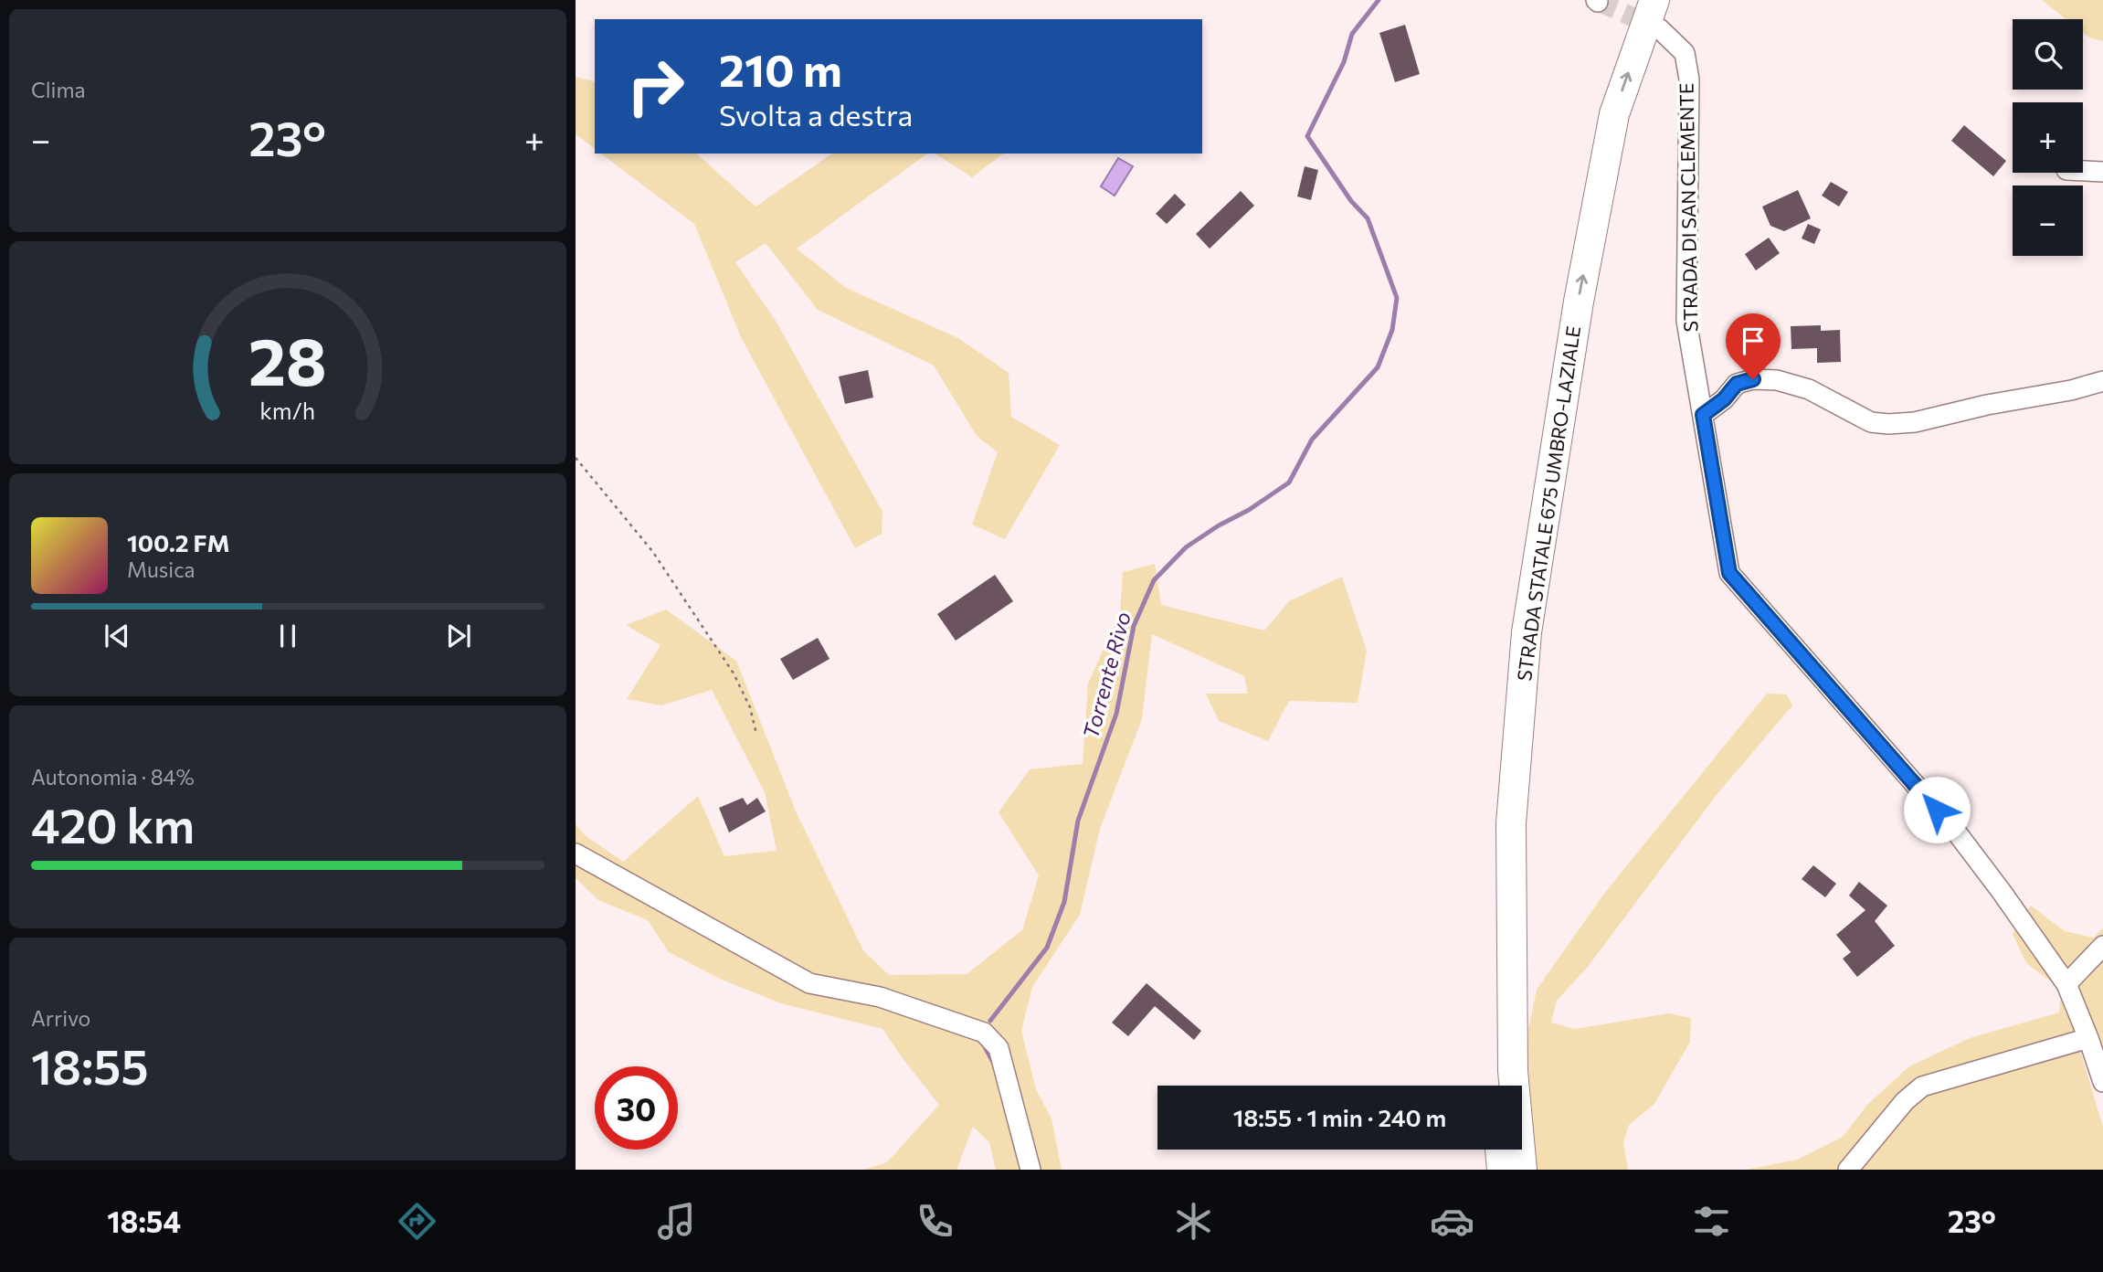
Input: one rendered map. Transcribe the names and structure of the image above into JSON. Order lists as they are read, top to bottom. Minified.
{"streets":{"highway":["STRADA STATALE 675 UMBRO-LAZIALE"],"street":["STRADA DI SAN CLEMENTE"]},"water":["Torrente Rivo"],"page":{"tile":["Clima",["Autonomia · 84%","420 km"],["Arrivo","18:55"]],"map_buttons":["+","−"],"turn":["210 m","Svolta a destra"],"heat":["−","23°","+"],"song":["100.2 FM","Musica"],"limit":"30","trip":"18:55 · 1 min · 240 m","tabs":["18:54","23°"],"gauge":["28","km/h"]}}
